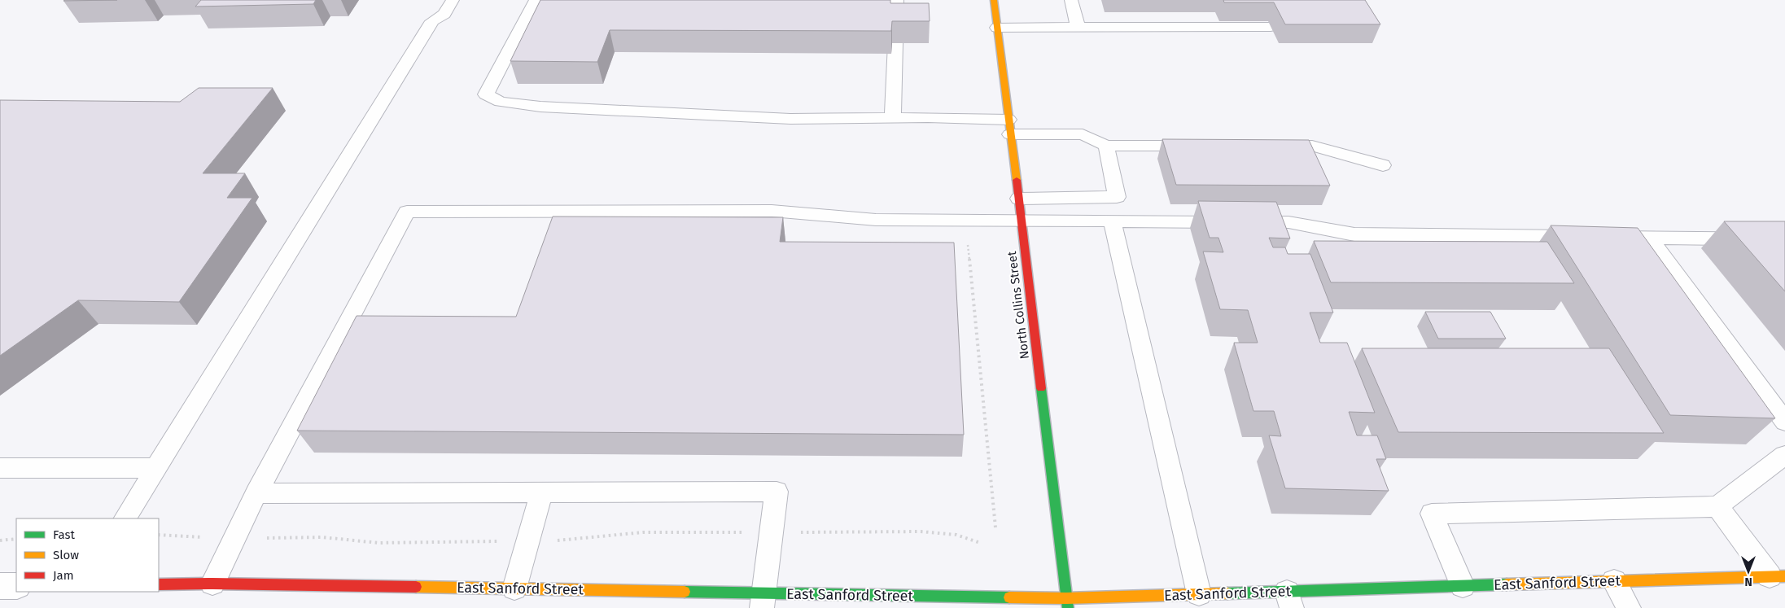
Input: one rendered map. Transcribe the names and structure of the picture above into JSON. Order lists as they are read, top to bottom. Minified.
{"streets":{"street":["North Collins Street","East Sanford Street"]},"crossings":[["North Collins Street","East Sanford Street"]],"legend":["Fast","Slow","Jam"],"north":"bottom"}
